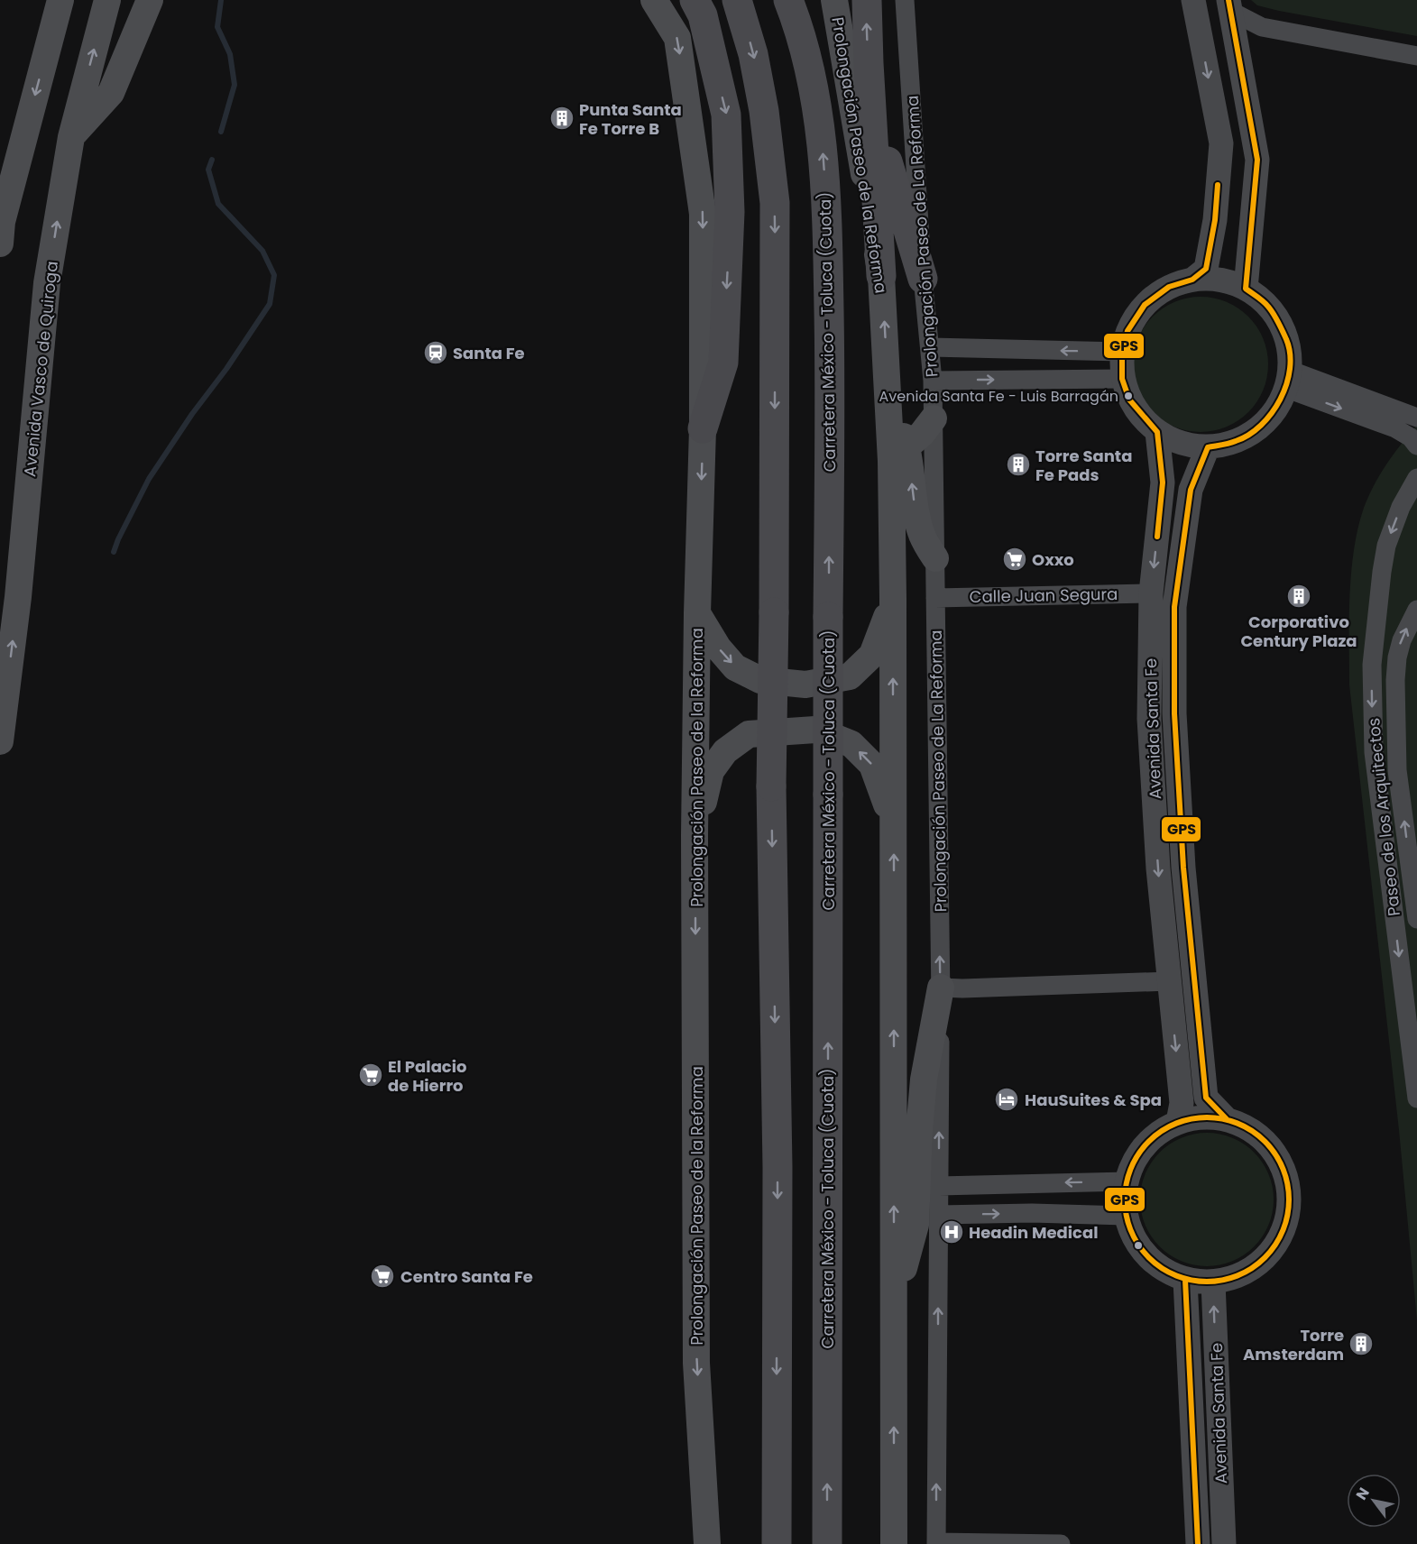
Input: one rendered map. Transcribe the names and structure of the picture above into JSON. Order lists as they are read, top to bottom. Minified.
{"streets":{"highway":["Carretera México - Toluca (Cuota)"],"main road":["Prolongación Paseo de la Reforma","Avenida Vasco de Quiroga"],"street":["Prolongación Paseo de La Reforma","Calle Juan Segura","Avenida Santa Fe","Paseo de los Arquitectos"]},"crossings":[["Prolongación Paseo de La Reforma","Calle Juan Segura"],["Calle Juan Segura","Avenida Santa Fe"]],"one_way":["Prolongación Paseo de La Reforma"],"places":{"building":["Punta Santa Fe Torre B","Torre Santa Fe Pads","Corporativo Century Plaza","Torre Amsterdam"],"station":["Santa Fe"],"other":["Avenida Santa Fe - Luis Barragán"],"supermarket":["Oxxo","El Palacio de Hierro","Centro Santa Fe"],"hotel":["HauSuites & Spa"],"hospital":["Headin Medical"]},"lines":["transit line GPS"],"north":"top left"}
